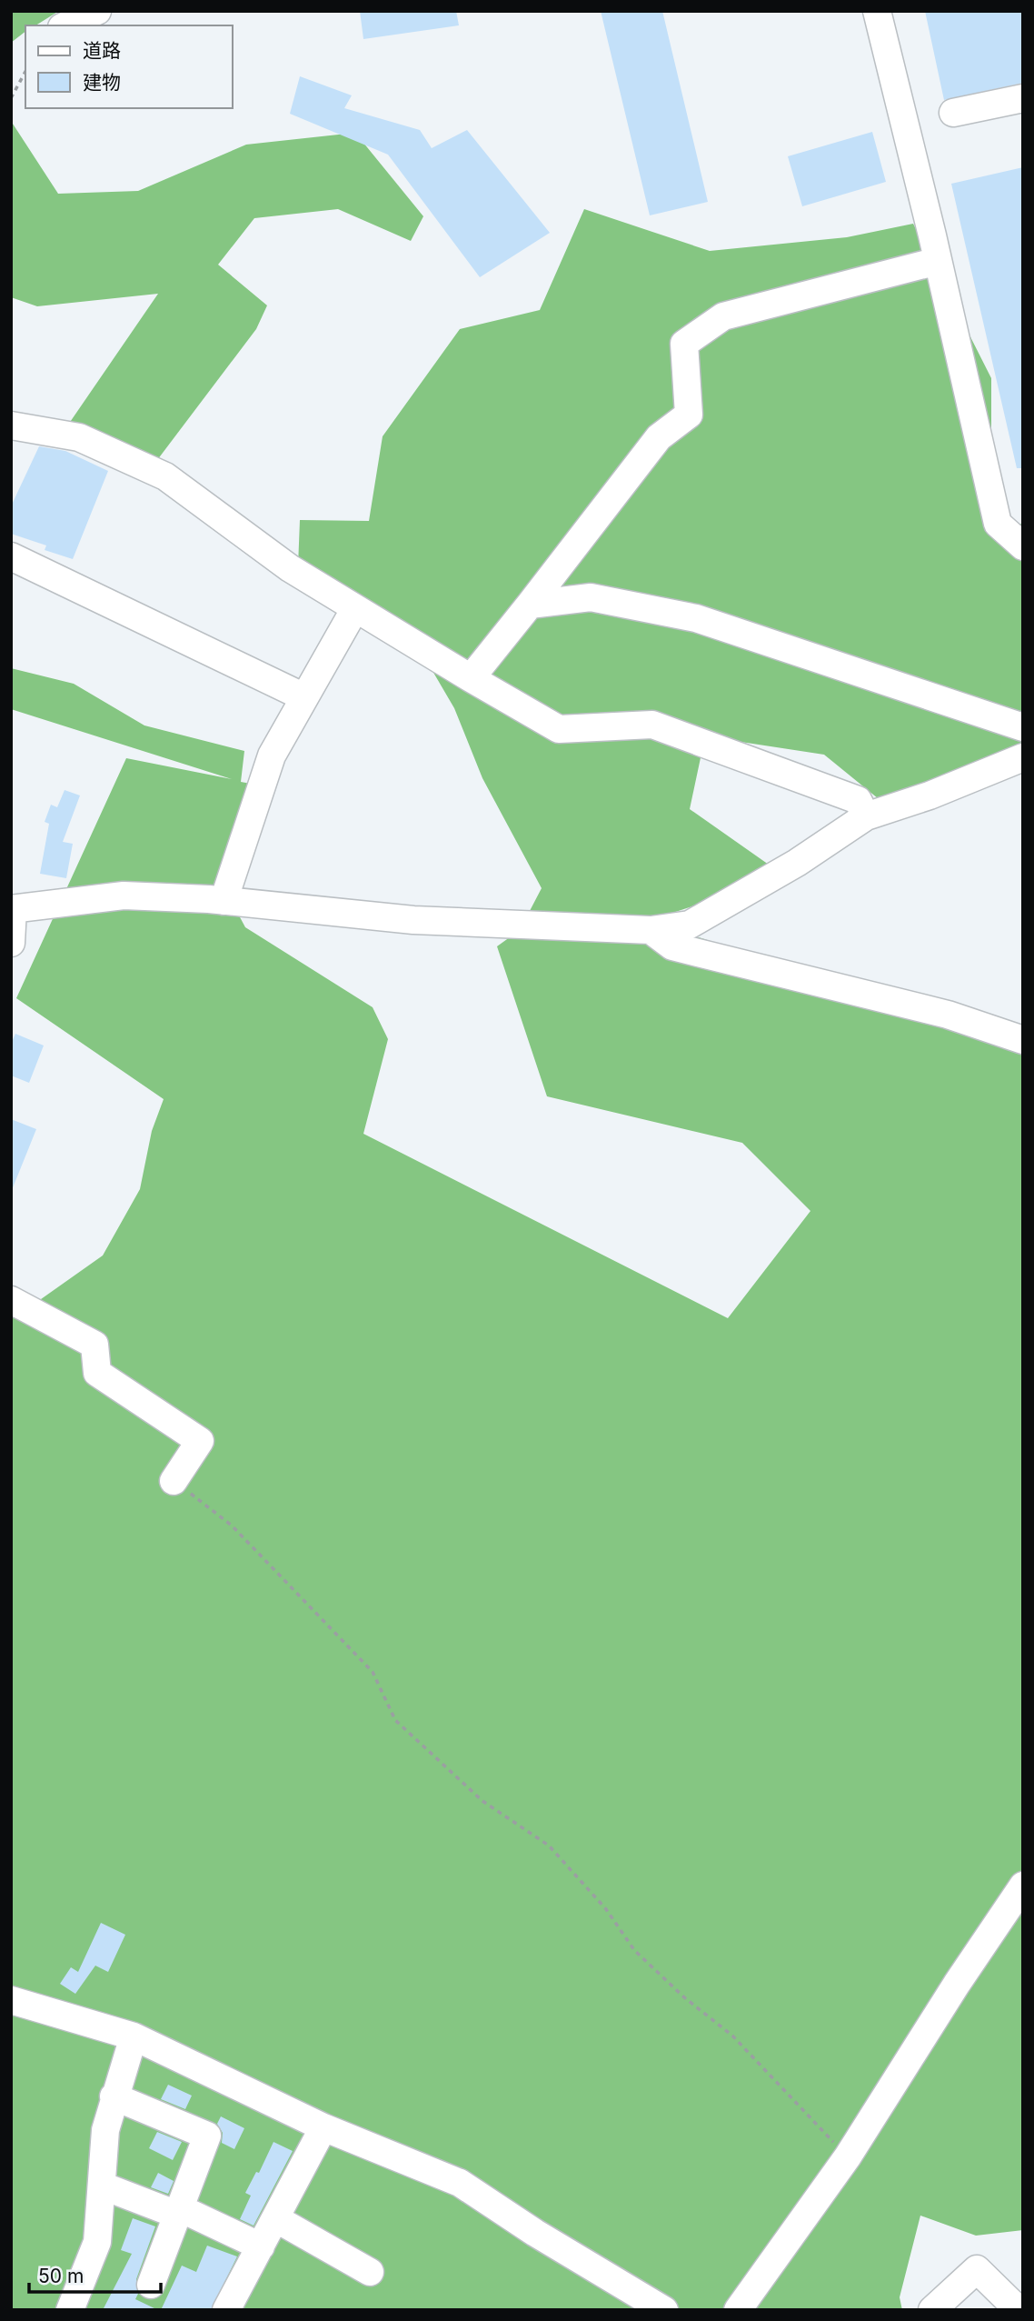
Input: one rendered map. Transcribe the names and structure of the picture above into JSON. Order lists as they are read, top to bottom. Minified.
{"legend":["道路","建物"],"scale_bar":"50 m"}
